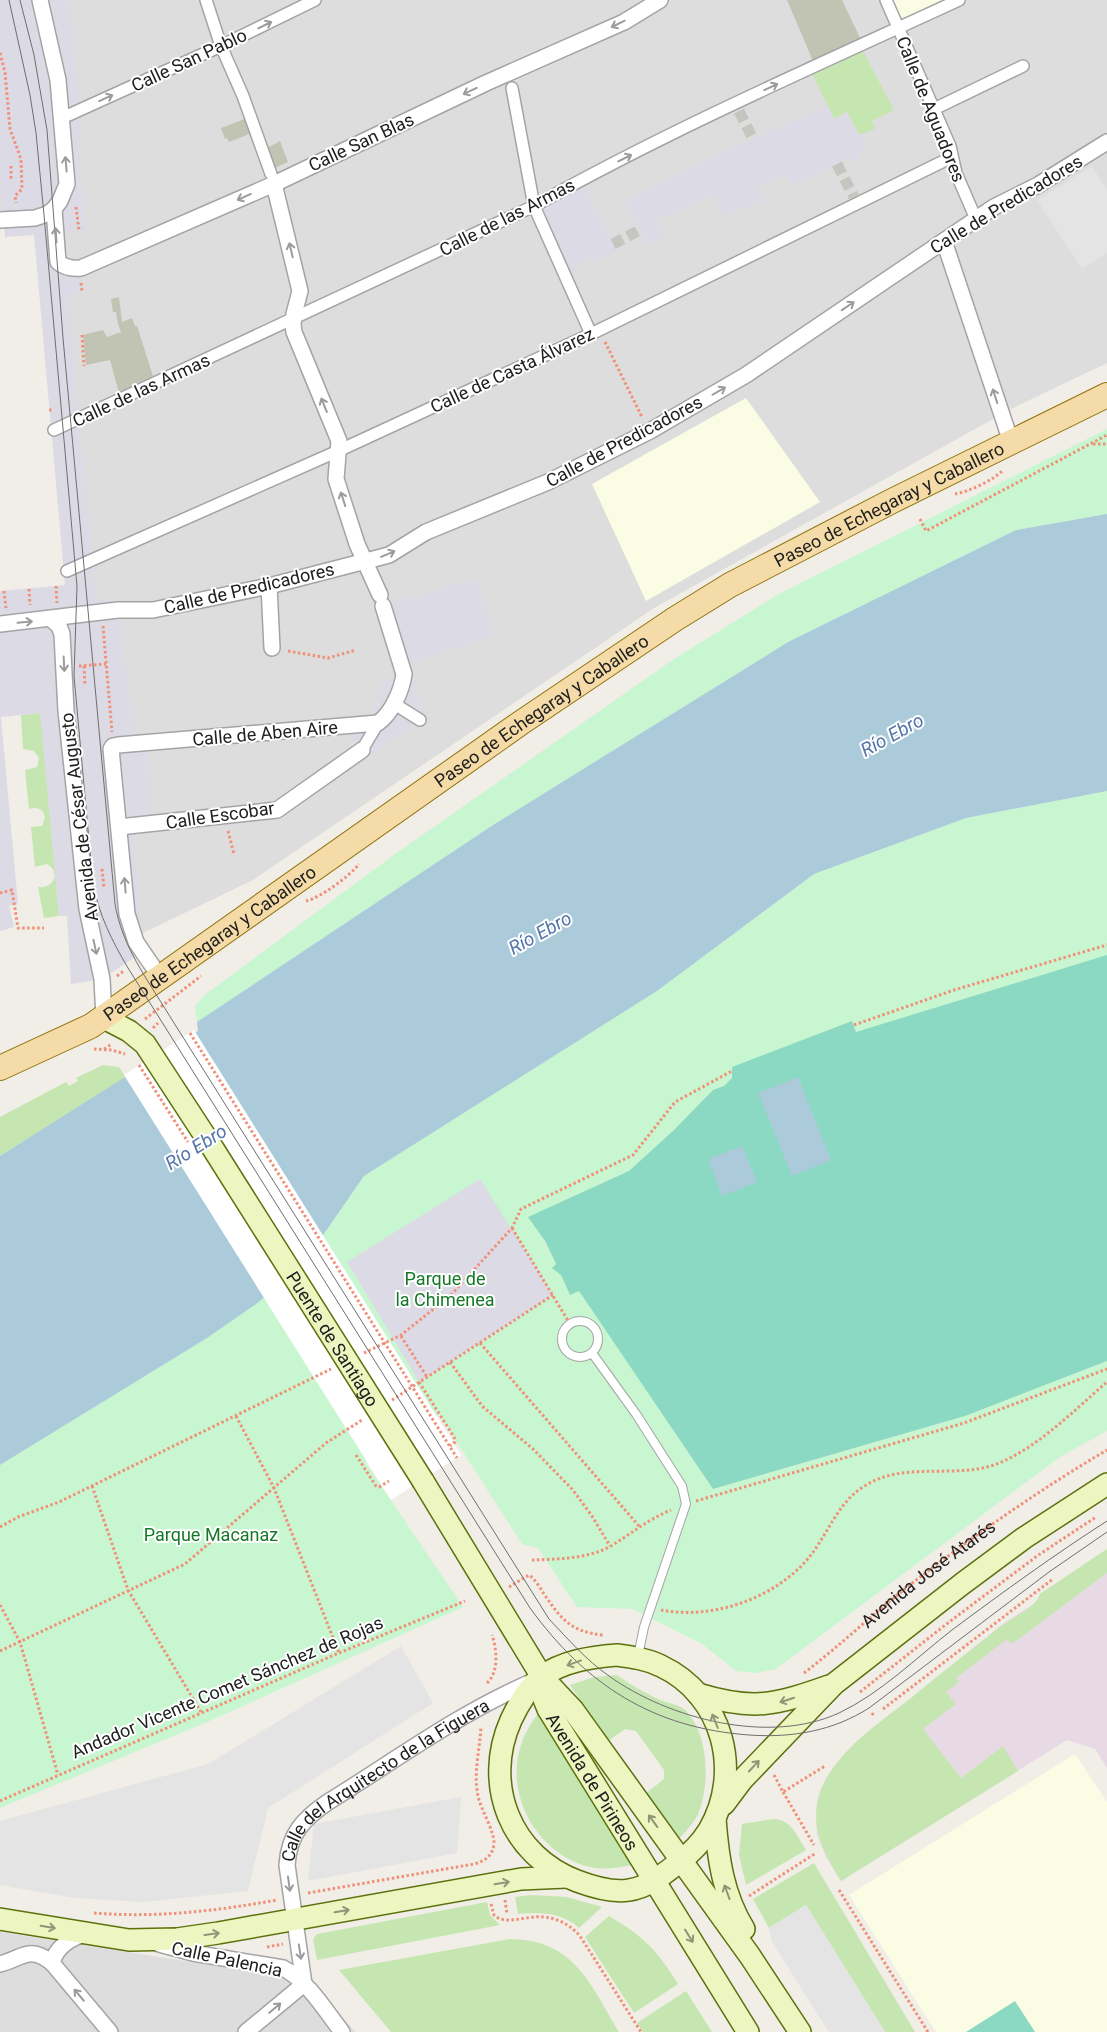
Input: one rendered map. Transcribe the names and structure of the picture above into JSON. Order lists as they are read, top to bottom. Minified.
{"streets":{"main road":["Paseo de Echegaray y Caballero","Puente de Santiago","Avenida José Atarés","Avenida de Pirineos"],"street":["Calle San Pablo","Calle de Aguadores","Calle San Blas","Calle de Predicadores","Calle de las Armas","Calle de Casta Álvarez","Calle de Aben Aire","Calle Escobar","Avenida de César Augusto","Calle del Arquitecto de la Figuera","Calle Palencia"],"path":["Andador Vicente Comet Sánchez de Rojas"]},"crossings":[["Calle de Aguadores","Calle de Predicadores"],["Calle de Aguadores","Calle de las Armas"],["Calle de Aguadores","Calle de Casta Álvarez"],["Calle de Predicadores","Avenida de César Augusto"],["Paseo de Echegaray y Caballero","Avenida de César Augusto"],["Paseo de Echegaray y Caballero","Puente de Santiago"],["Calle de Aben Aire","Calle Escobar"],["Calle de Aben Aire","Avenida de César Augusto"],["Calle Escobar","Avenida de César Augusto"],["Avenida de César Augusto","Puente de Santiago"],["Puente de Santiago","Avenida de Pirineos"],["Puente de Santiago","Calle del Arquitecto de la Figuera"],["Avenida de Pirineos","Calle del Arquitecto de la Figuera"],["Calle del Arquitecto de la Figuera","Calle Palencia"]],"one_way":["Calle San Pablo","Calle San Blas","Calle de Predicadores","Calle de las Armas","Calle del Arquitecto de la Figuera"],"water":["Río Ebro"],"parks":["Parque de la Chimenea","Parque Macanaz"]}
